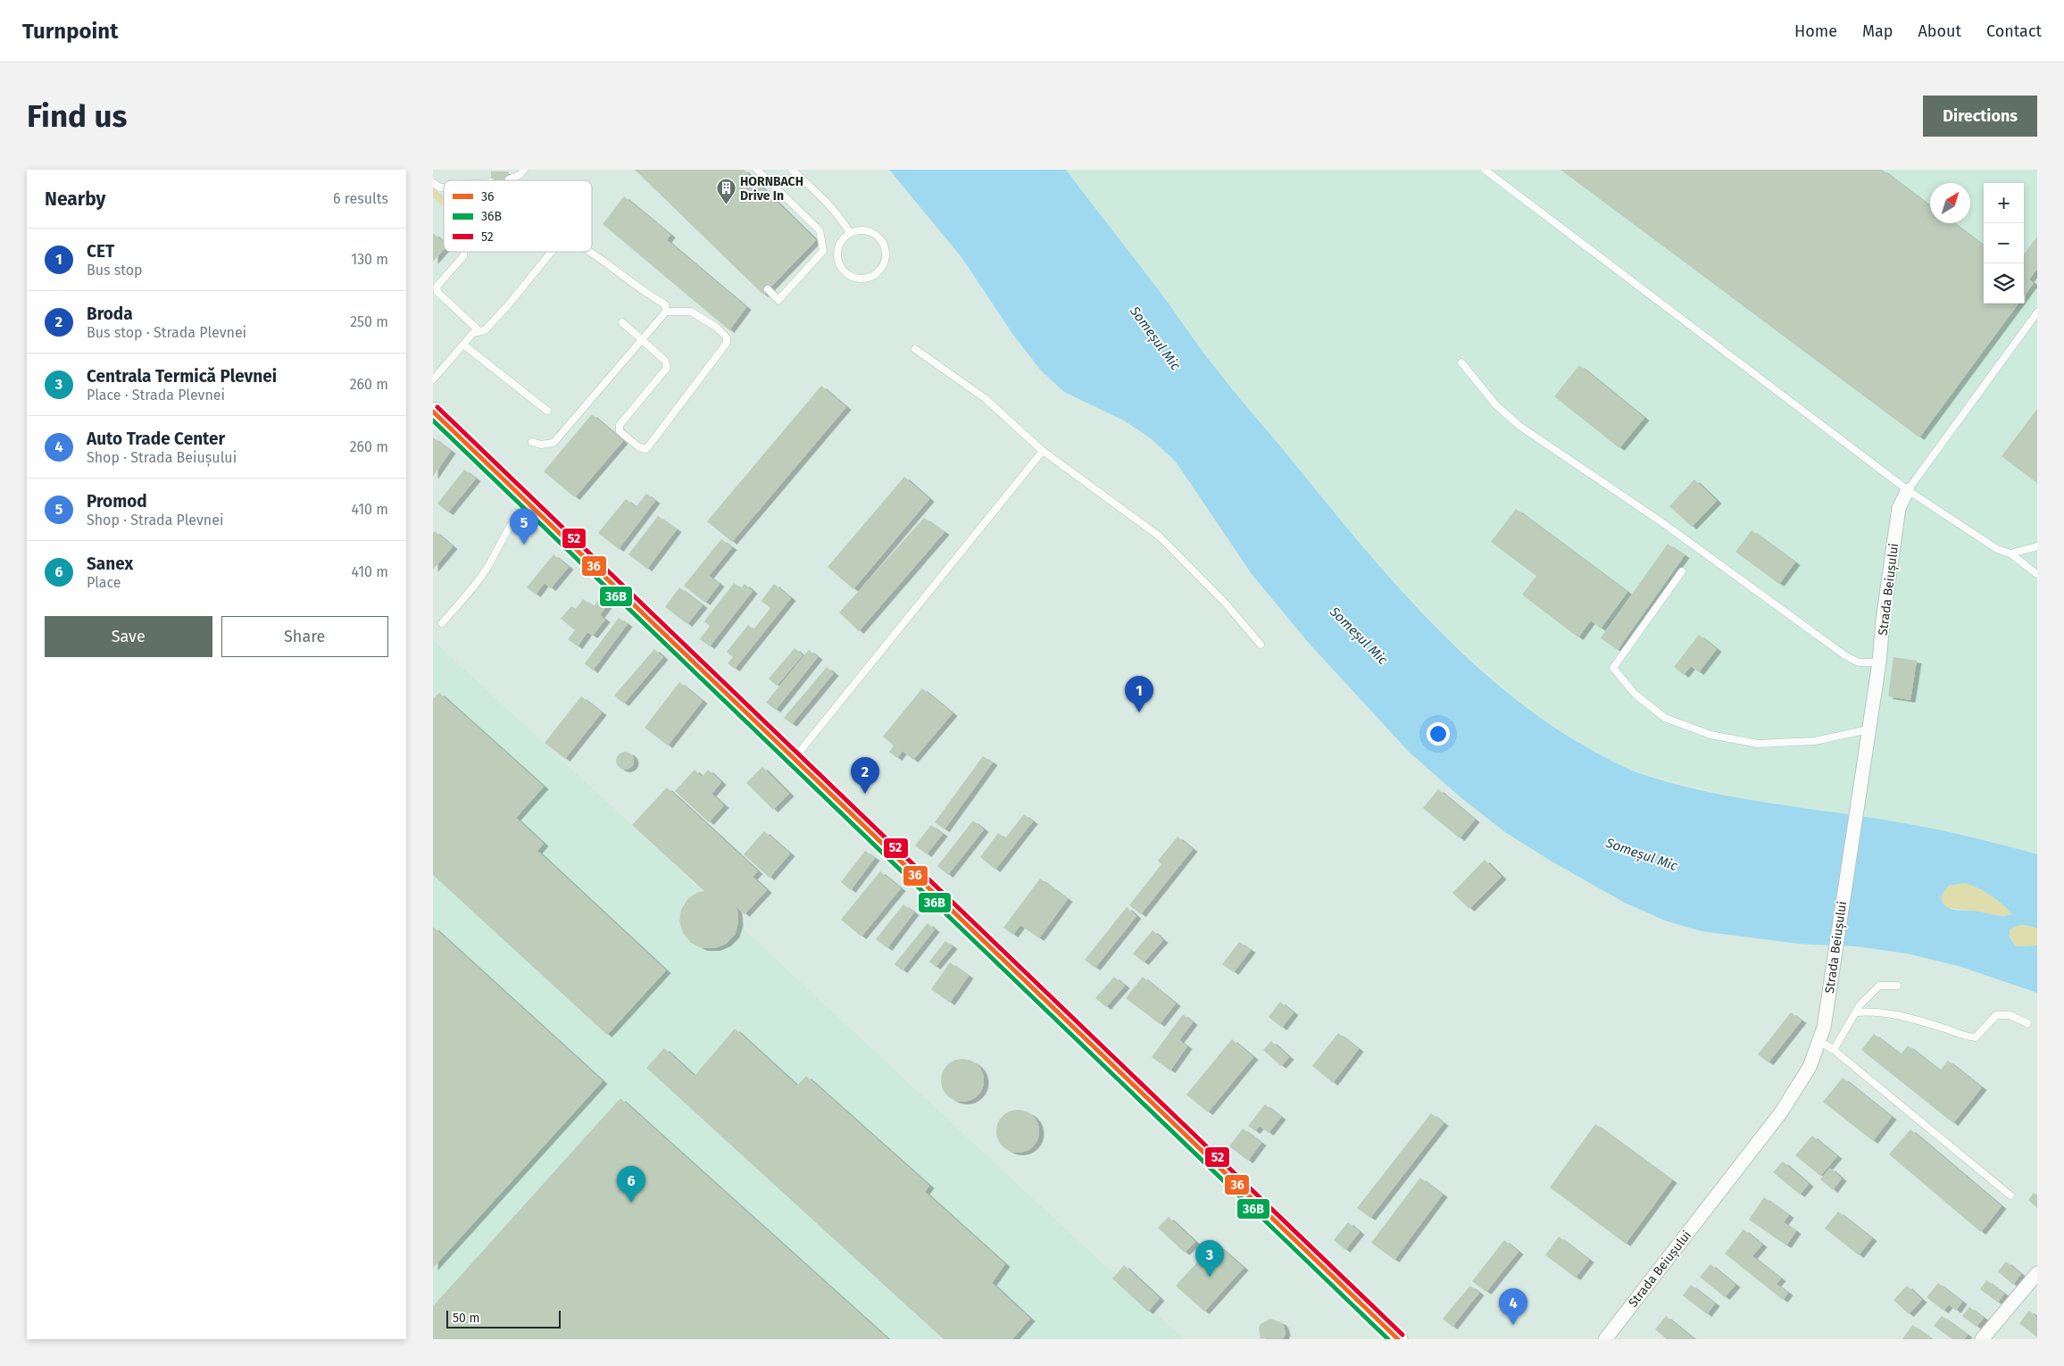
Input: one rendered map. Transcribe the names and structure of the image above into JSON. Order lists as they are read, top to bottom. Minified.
{"streets":{"street":["Strada Beiușului"]},"water":["Someșul Mic"],"places":{"building":["HORNBACH Drive In"]},"lines":["transit line 52","transit line 36","transit line 36B"],"legend":["36","36B","52"],"scale_bar":"50 m","north":"top right","page":{"header":"Turnpoint","nav":["Home","Map","About","Contact"],"buttons":["Directions",["Save","Share"]],"title":"Find us","heading":["Nearby","6 results"],"map_buttons":["+","−"],"list":[{"mark":"1","name":"CET","note":"Bus stop","value":"130 m"},{"mark":"2","name":"Broda","note":"Bus stop · Strada Plevnei","value":"250 m"},{"mark":"3","name":"Centrala Termică Plevnei","note":"Place · Strada Plevnei","value":"260 m"},{"mark":"4","name":"Auto Trade Center","note":"Shop · Strada Beiușului","value":"260 m"},{"mark":"5","name":"Promod","note":"Shop · Strada Plevnei","value":"410 m"},{"mark":"6","name":"Sanex","note":"Place","value":"410 m"}],"pins":["5","1","2","6","3","4"],"scale":"50 m"}}
